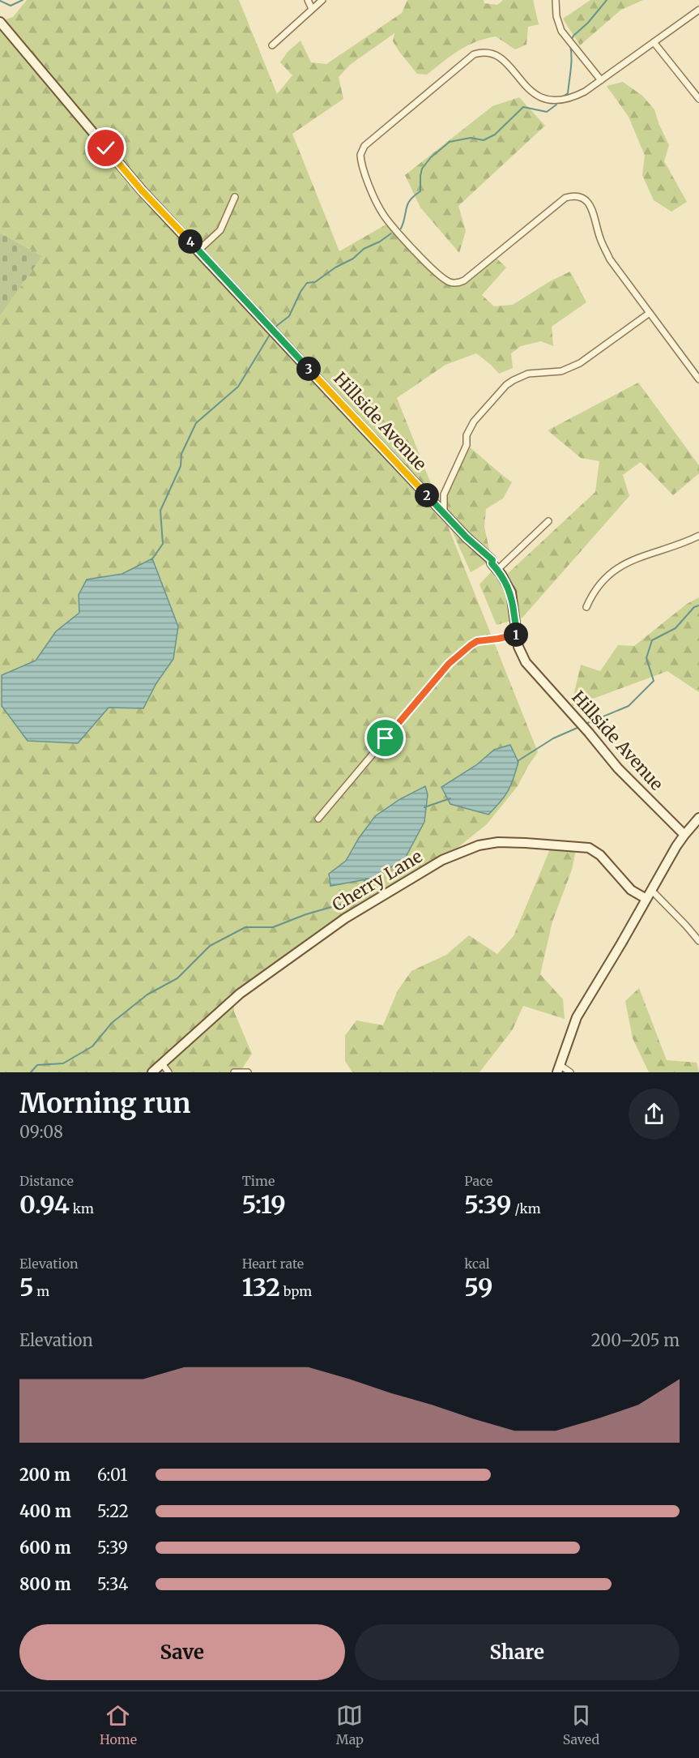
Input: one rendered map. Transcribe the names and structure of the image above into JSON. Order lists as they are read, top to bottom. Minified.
{"streets":{"street":["Hillside Avenue","Cherry Lane"]},"page":{"pins":["4","3","2","1"],"heading":["Morning run","09:08"],"stats":[["Distance","0.94 km"],["Time","5:19"],["Pace","5:39 /km"],["Elevation","5 m"],["Heart rate","132 bpm"],["kcal","59"]],"chart":["Elevation","200–205 m"],"list":[{"name":"200 m","note":"6:01"},{"name":"400 m","note":"5:22"},{"name":"600 m","note":"5:39"},{"name":"800 m","note":"5:34"}],"buttons":["Save","Share"],"tabs":["Home","Map","Saved"]}}
